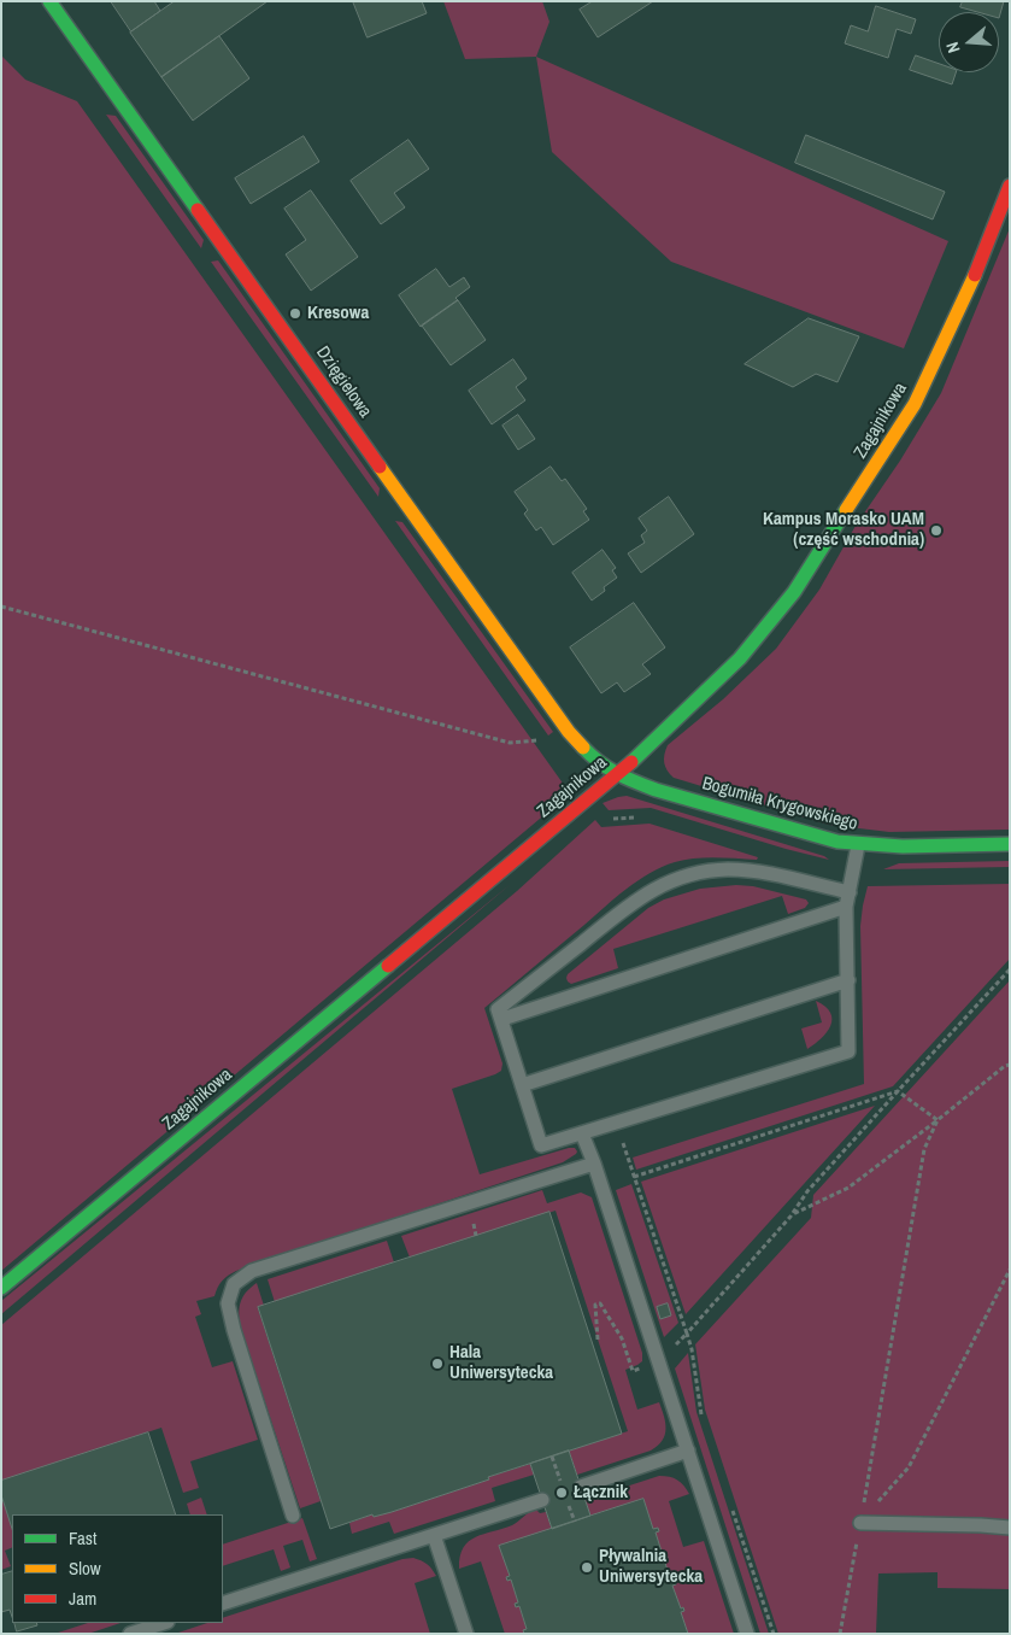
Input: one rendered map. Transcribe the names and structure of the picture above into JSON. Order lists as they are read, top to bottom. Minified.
{"streets":{"street":["Dzięgielowa","Zagajnikowa","Bogumiła Krygowskiego"]},"crossings":[["Dzięgielowa","Zagajnikowa"],["Dzięgielowa","Bogumiła Krygowskiego"],["Zagajnikowa","Bogumiła Krygowskiego"]],"places":["Kresowa","Kampus Morasko UAM (część wschodnia)","Hala Uniwersytecka","Łącznik","Pływalnia Uniwersytecka"],"legend":["Fast","Slow","Jam"],"north":"left"}
